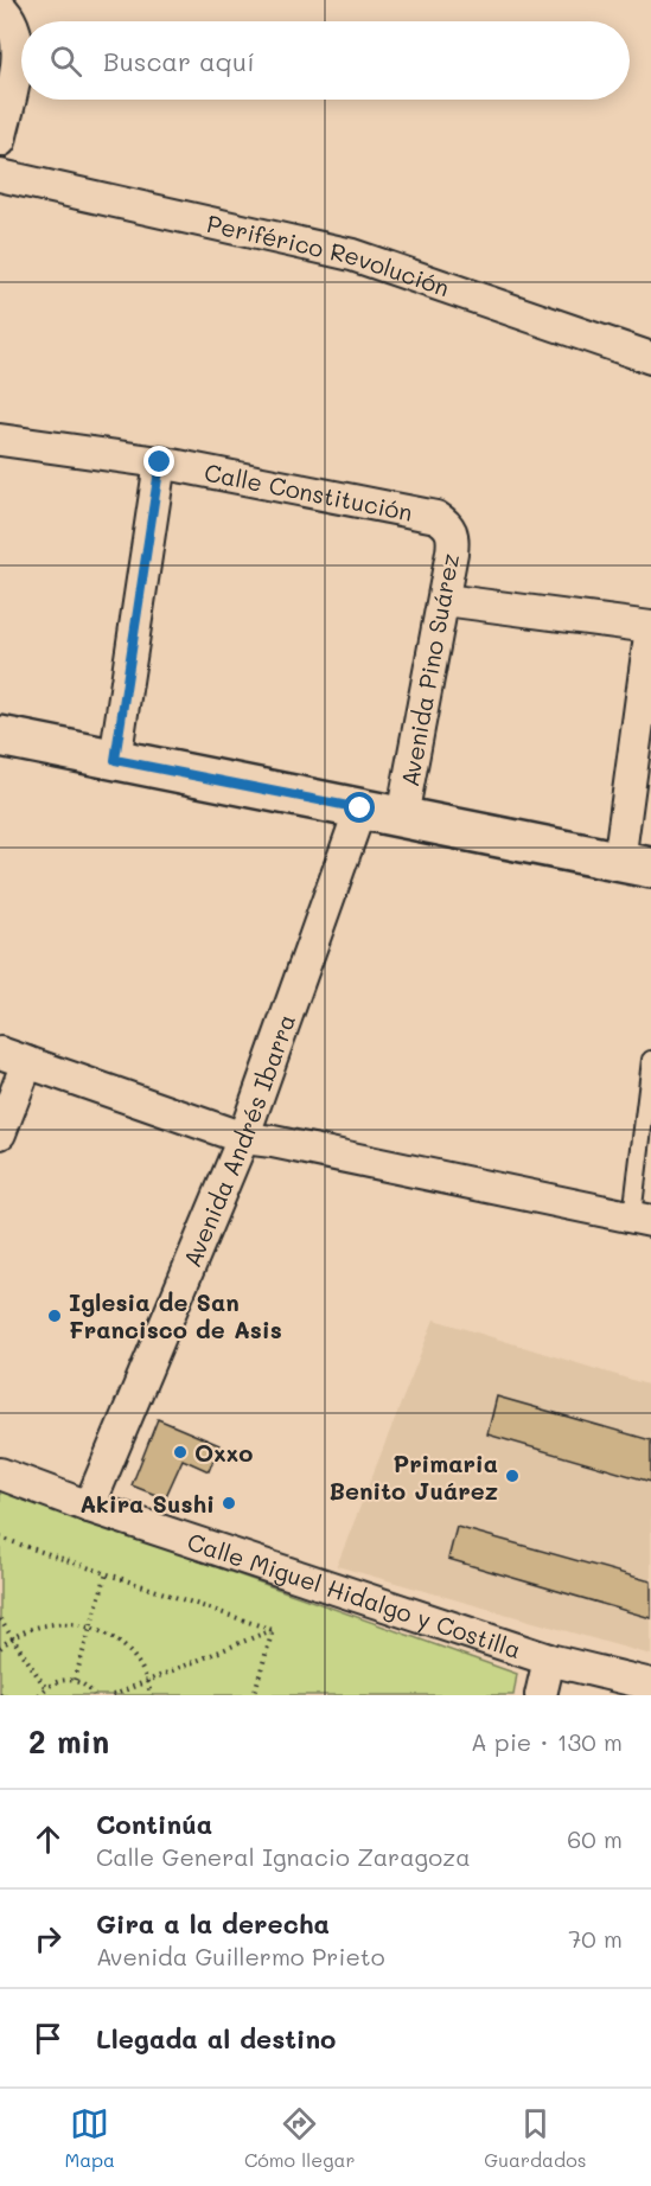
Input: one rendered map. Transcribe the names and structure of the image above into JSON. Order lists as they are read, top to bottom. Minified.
{"streets":{"street":["Periférico Revolución","Calle Constitución","Avenida Pino Suárez","Avenida Andrés Ibarra","Calle Miguel Hidalgo y Costilla"]},"crossings":[["Calle Constitución","Avenida Pino Suárez"],["Avenida Andrés Ibarra","Calle Miguel Hidalgo y Costilla"]],"places":["Iglesia de San Francisco de Asis","Oxxo","Primaria Benito Juárez","Akira Sushi"],"page":{"search":"Buscar aquí","heading":["2 min","A pie · 130 m"],"list":[["Continúa","Calle General Ignacio Zaragoza","60 m"],["Gira a la derecha","Avenida Guillermo Prieto","70 m"],"Llegada al destino"],"nav":["Mapa","Cómo llegar","Guardados"]}}
